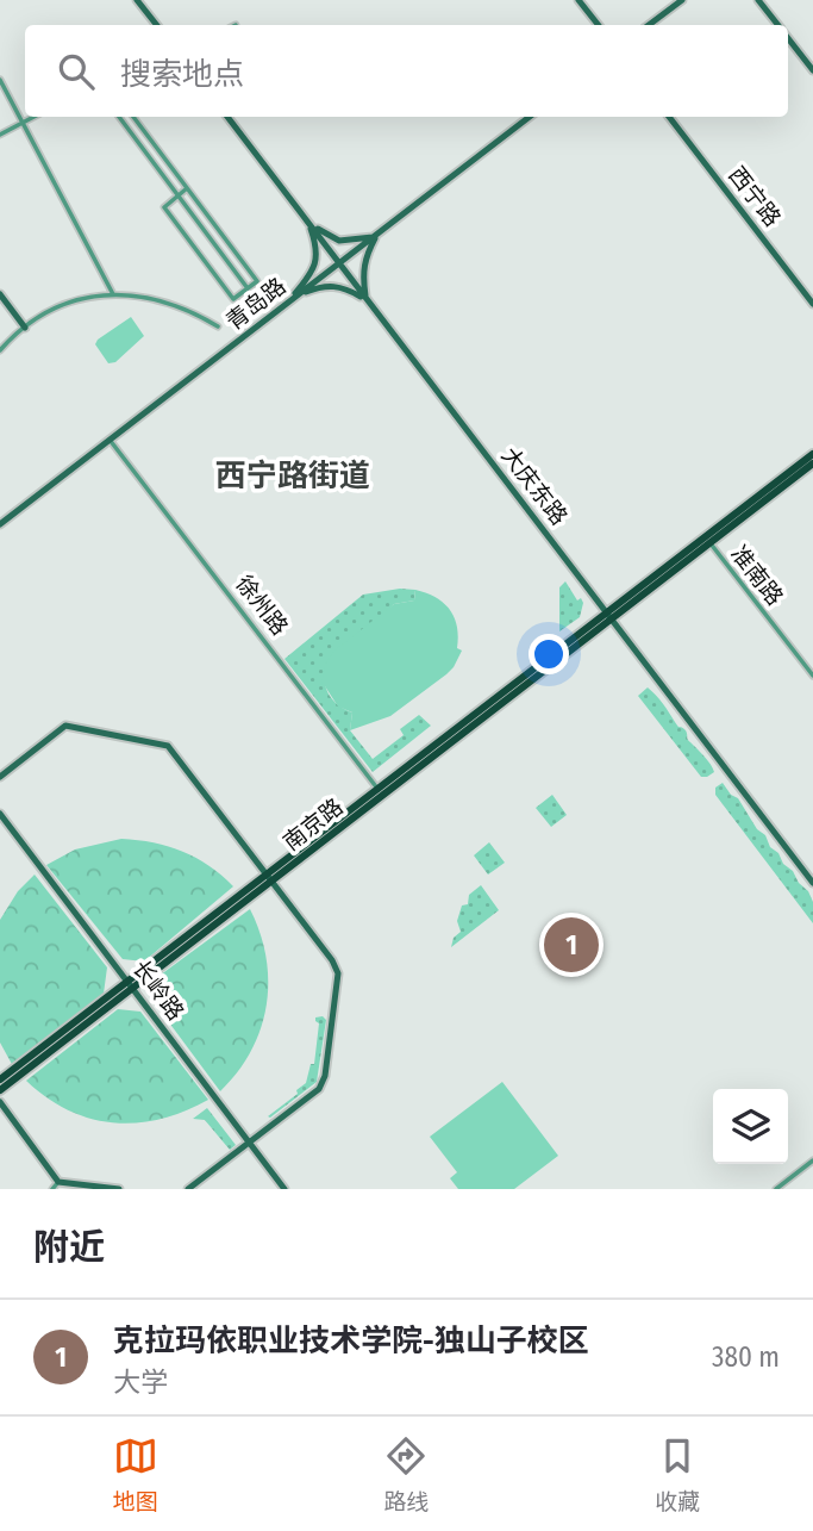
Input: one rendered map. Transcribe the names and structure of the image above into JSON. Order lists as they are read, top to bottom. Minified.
{"streets":{"main road":["南京路"],"street":["西宁路","青岛路","大庆东路","准南路","徐州路","长岭路"]},"crossings":[["青岛路","大庆东路"],["青岛路","徐州路"],["大庆东路","南京路"],["准南路","南京路"],["徐州路","南京路"],["南京路","长岭路"]],"districts":["西宁路街道"],"page":{"search":"搜索地点","pins":"1","heading":"附近","list":[{"mark":"1","name":"克拉玛依职业技术学院-独山子校区","note":"大学","value":"380 m"}],"nav":["地图","路线","收藏"]}}
